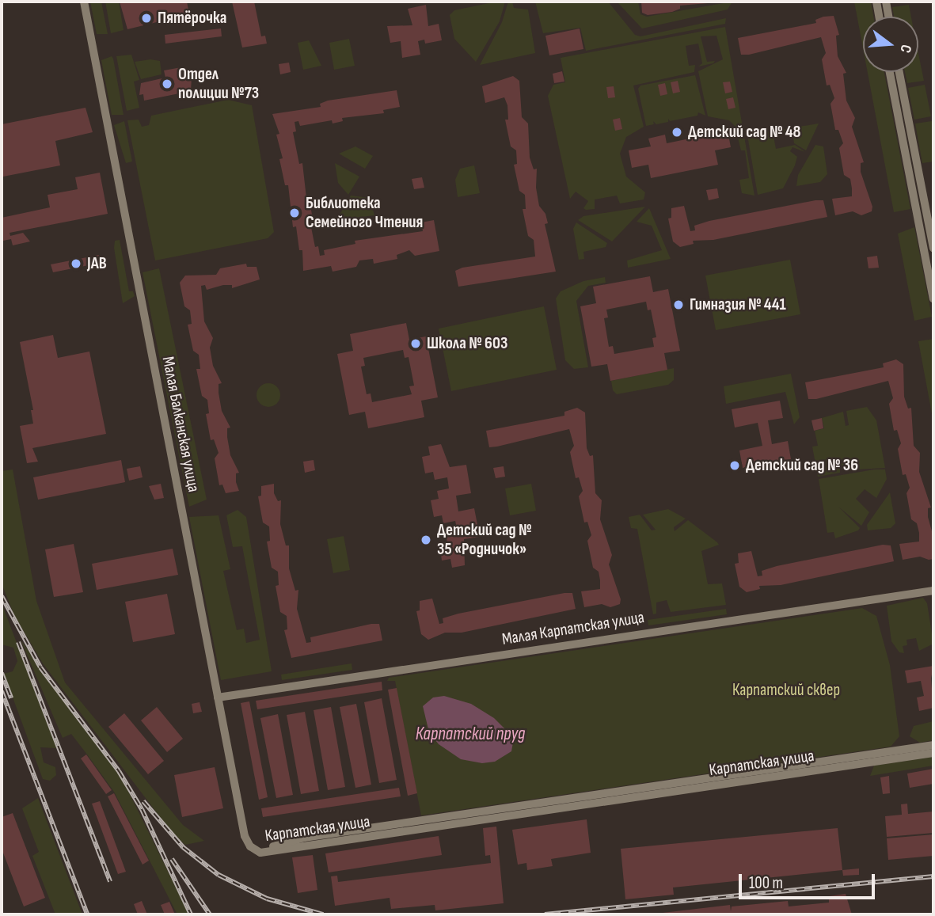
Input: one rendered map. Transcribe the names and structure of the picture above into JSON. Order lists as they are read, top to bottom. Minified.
{"streets":{"street":["Малая Балканская улица","Малая Карпатская улица","Карпатская улица"]},"crossings":[["Малая Балканская улица","Малая Карпатская улица"],["Малая Балканская улица","Карпатская улица"]],"water":["Карпатский пруд"],"parks":["Карпатский сквер"],"places":["Пятёрочка","Отдел полиции №73","Детский сад № 48","Библиотека Семейного Чтения","JAB","Гимназия № 441","Школа № 603","Детский сад № 36","Детский сад № 35 «Родничок»"],"scale_bar":"100 m","north":"right"}
